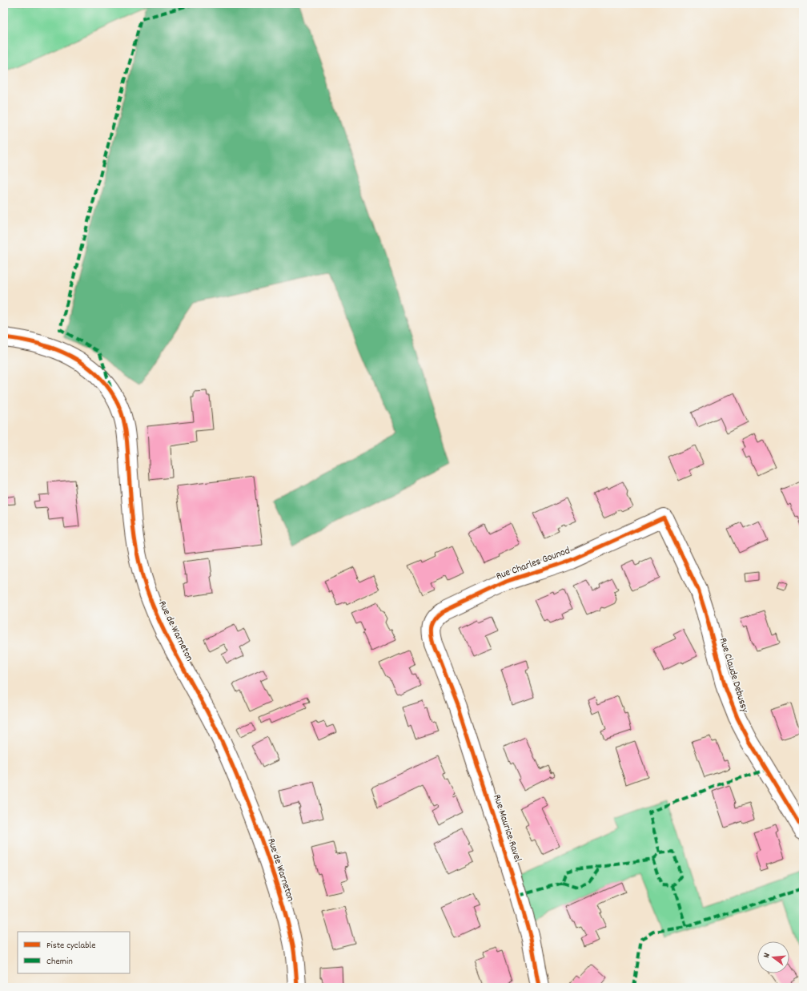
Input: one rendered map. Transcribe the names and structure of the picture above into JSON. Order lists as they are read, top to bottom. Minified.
{"streets":{"street":["Rue Charles Gounod","Rue de Warneton","Rue Claude Debussy","Rue Maurice Ravel"]},"crossings":[["Rue Charles Gounod","Rue Claude Debussy"],["Rue Charles Gounod","Rue Maurice Ravel"]],"legend":["Piste cyclable","Chemin"],"north":"left"}
